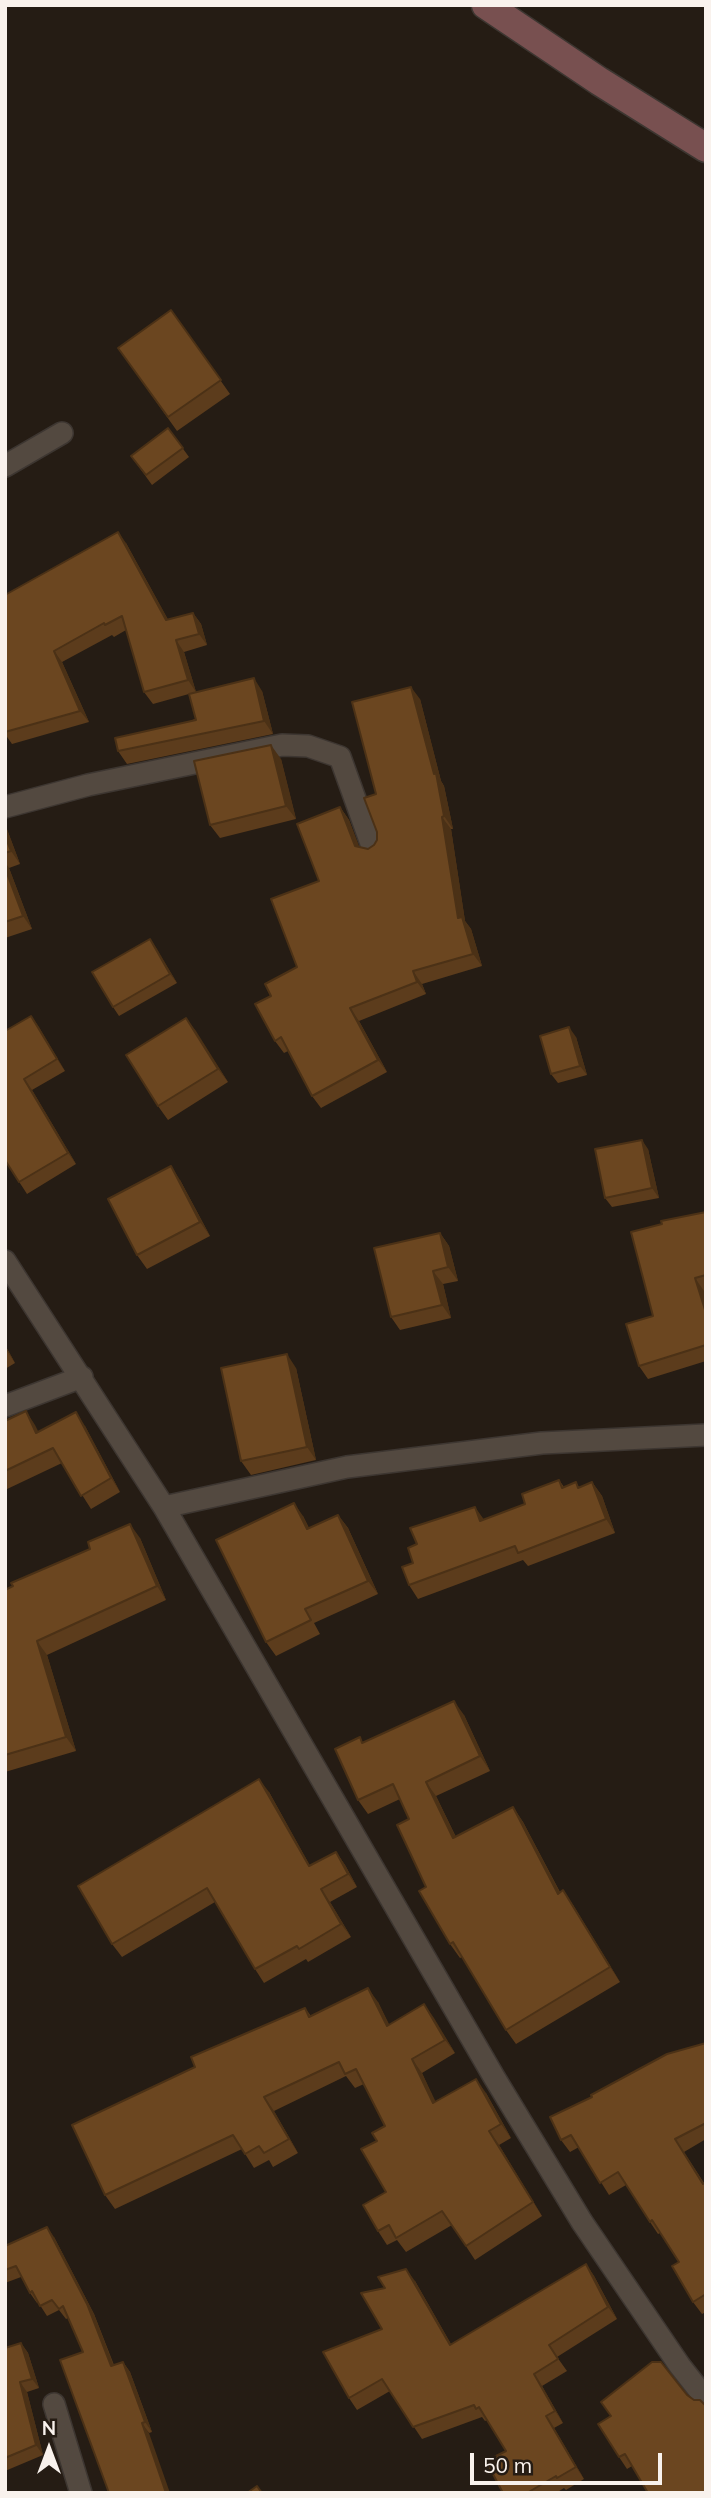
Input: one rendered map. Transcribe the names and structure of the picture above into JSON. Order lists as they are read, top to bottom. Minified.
{"scale_bar":"50 m","north":"top"}
